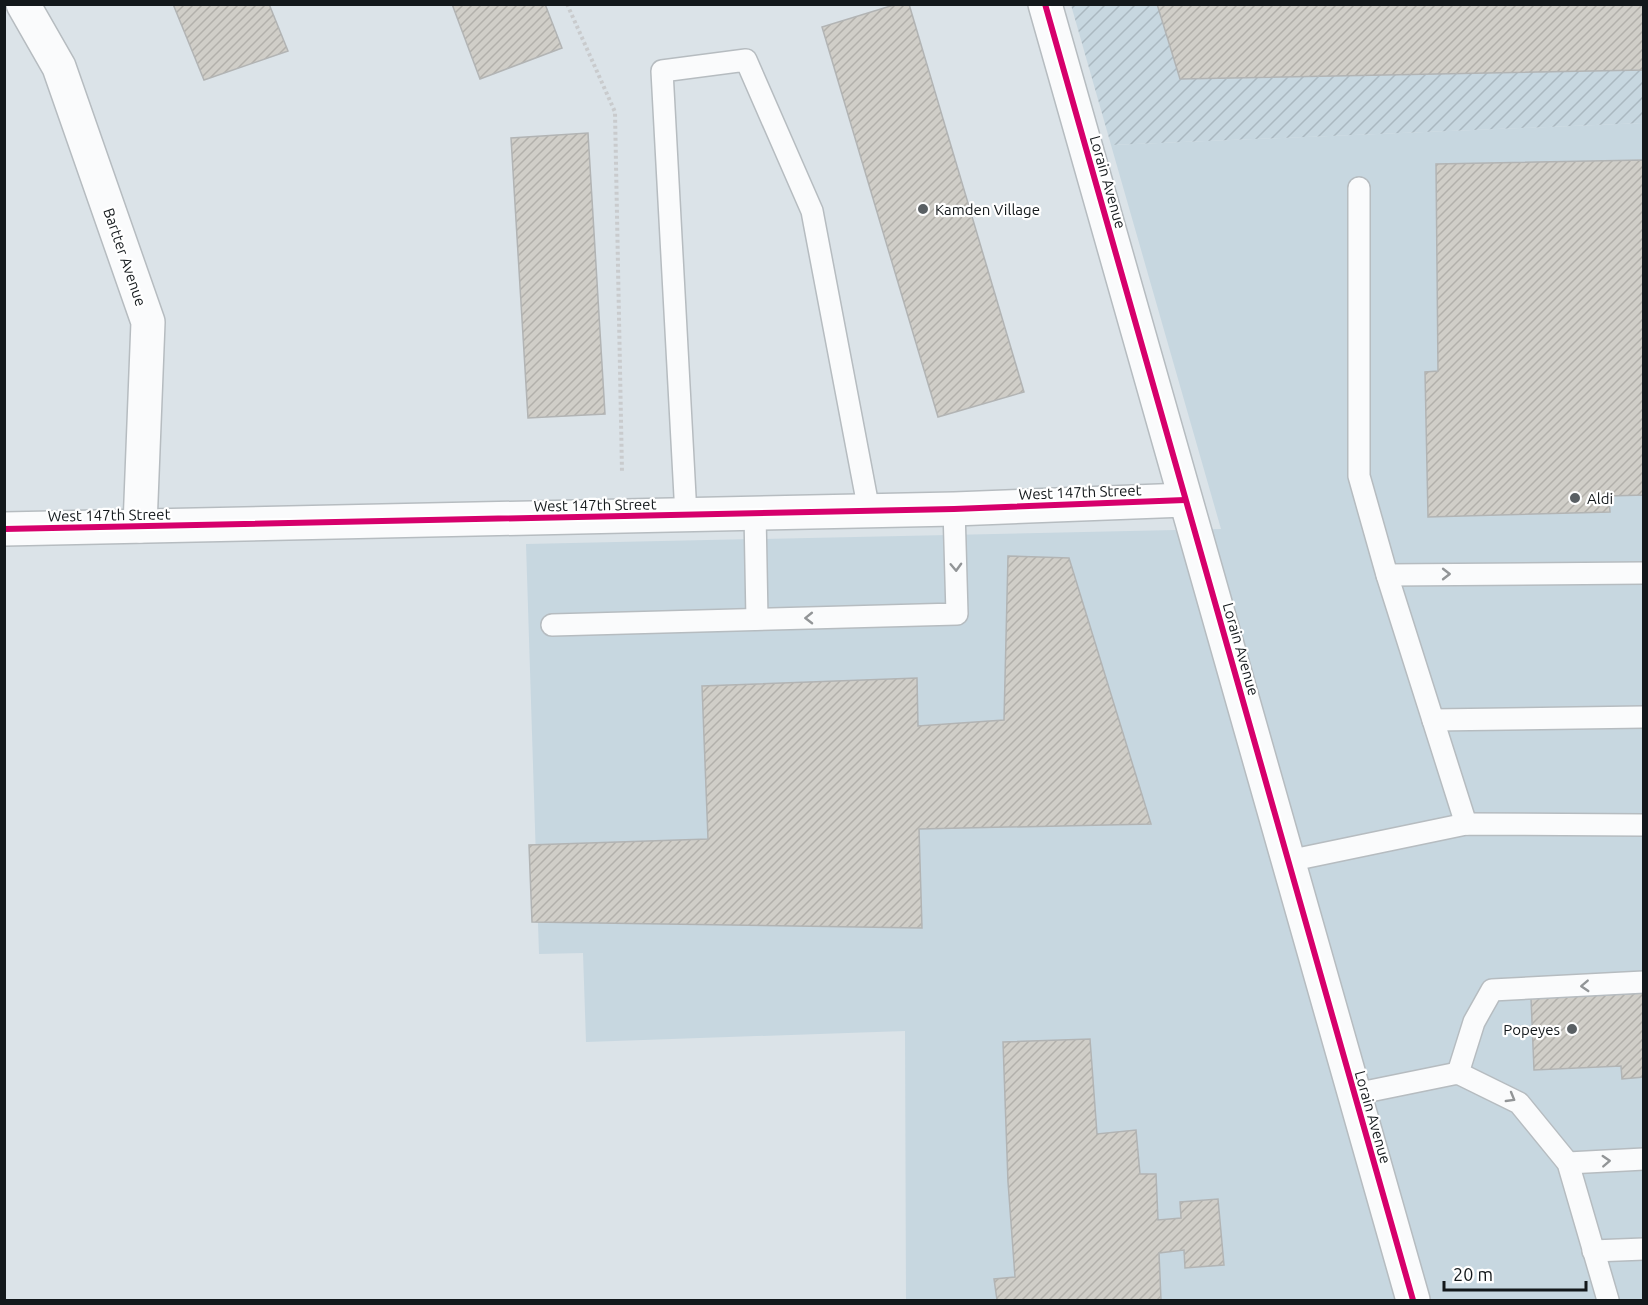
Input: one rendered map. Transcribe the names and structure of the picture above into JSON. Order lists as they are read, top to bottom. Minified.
{"streets":{"street":["Lorain Avenue","Bartter Avenue","West 147th Street"]},"crossings":[["Lorain Avenue","West 147th Street"],["Bartter Avenue","West 147th Street"]],"places":["Kamden Village","Aldi","Popeyes"],"scale_bar":"20 m"}
